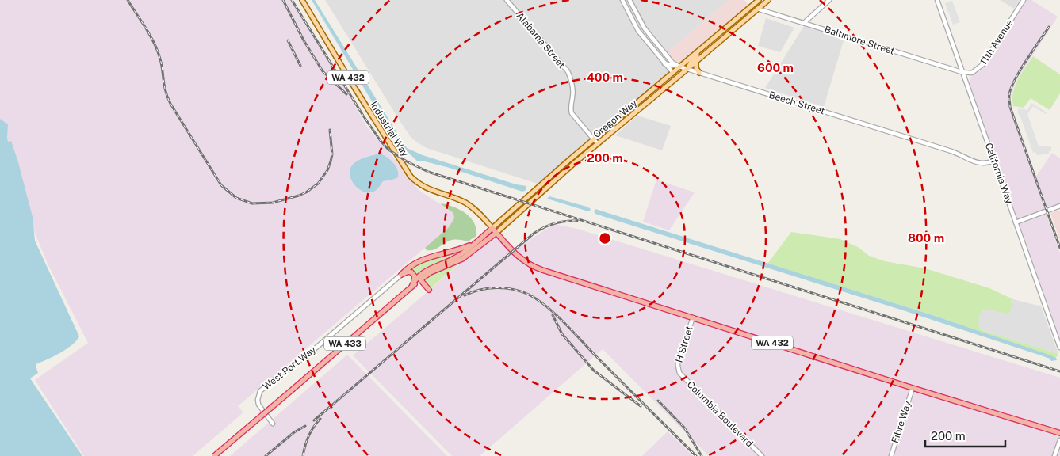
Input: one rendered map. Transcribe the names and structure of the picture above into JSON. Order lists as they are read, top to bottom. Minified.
{"streets":{"highway":["WA 432","Oregon Way","Industrial Way","WA 433"],"street":["Alabama Street","Baltimore Street","11th Avenue","Beech Street","California Way","H Street","West Port Way","Columbia Boulevard","Fibre Way"]},"crossings":[["Alabama Street","Oregon Way"],["Baltimore Street","11th Avenue"],["Baltimore Street","Oregon Way"],["Baltimore Street","California Way"],["11th Avenue","California Way"],["WA 432","Oregon Way"],["WA 432","Industrial Way"],["WA 432","H Street"],["WA 432","Fibre Way"],["Beech Street","Oregon Way"],["Beech Street","California Way"],["Oregon Way","Industrial Way"],["H Street","Columbia Boulevard"]],"scale_bar":"200 m","rings":["600 m","400 m","200 m","800 m"]}
